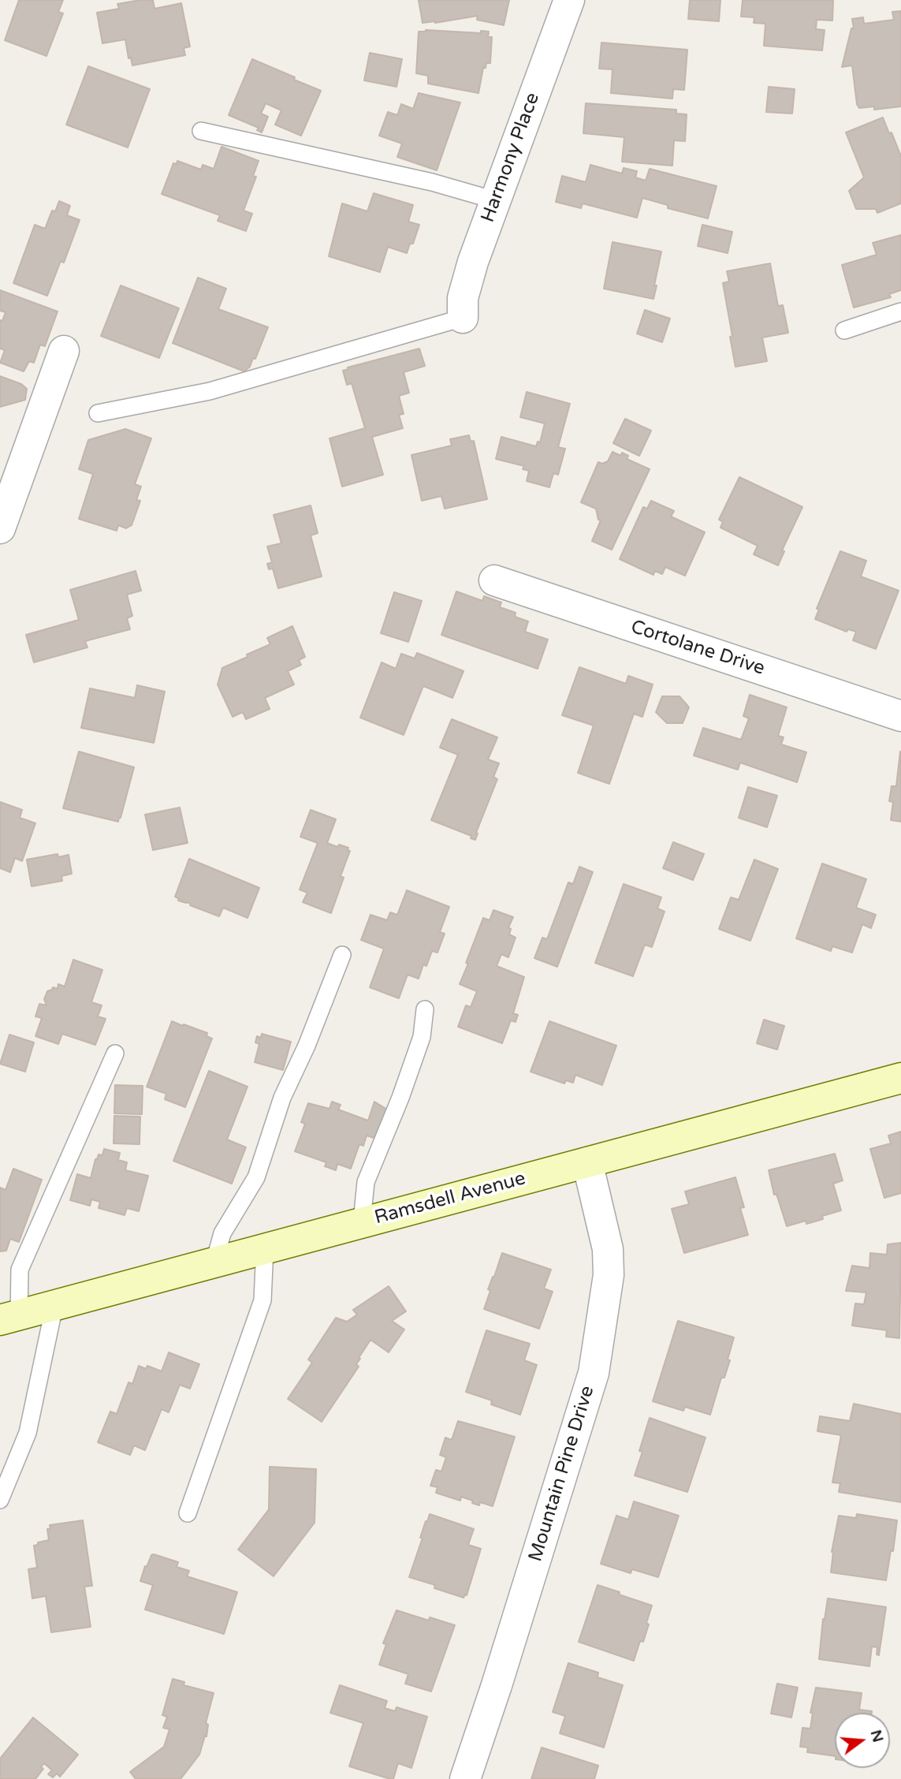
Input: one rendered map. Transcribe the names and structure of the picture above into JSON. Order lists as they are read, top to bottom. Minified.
{"streets":{"street":["Harmony Place","Cortolane Drive","Ramsdell Avenue","Mountain Pine Drive"]},"crossings":[["Ramsdell Avenue","Mountain Pine Drive"]],"north":"right"}
